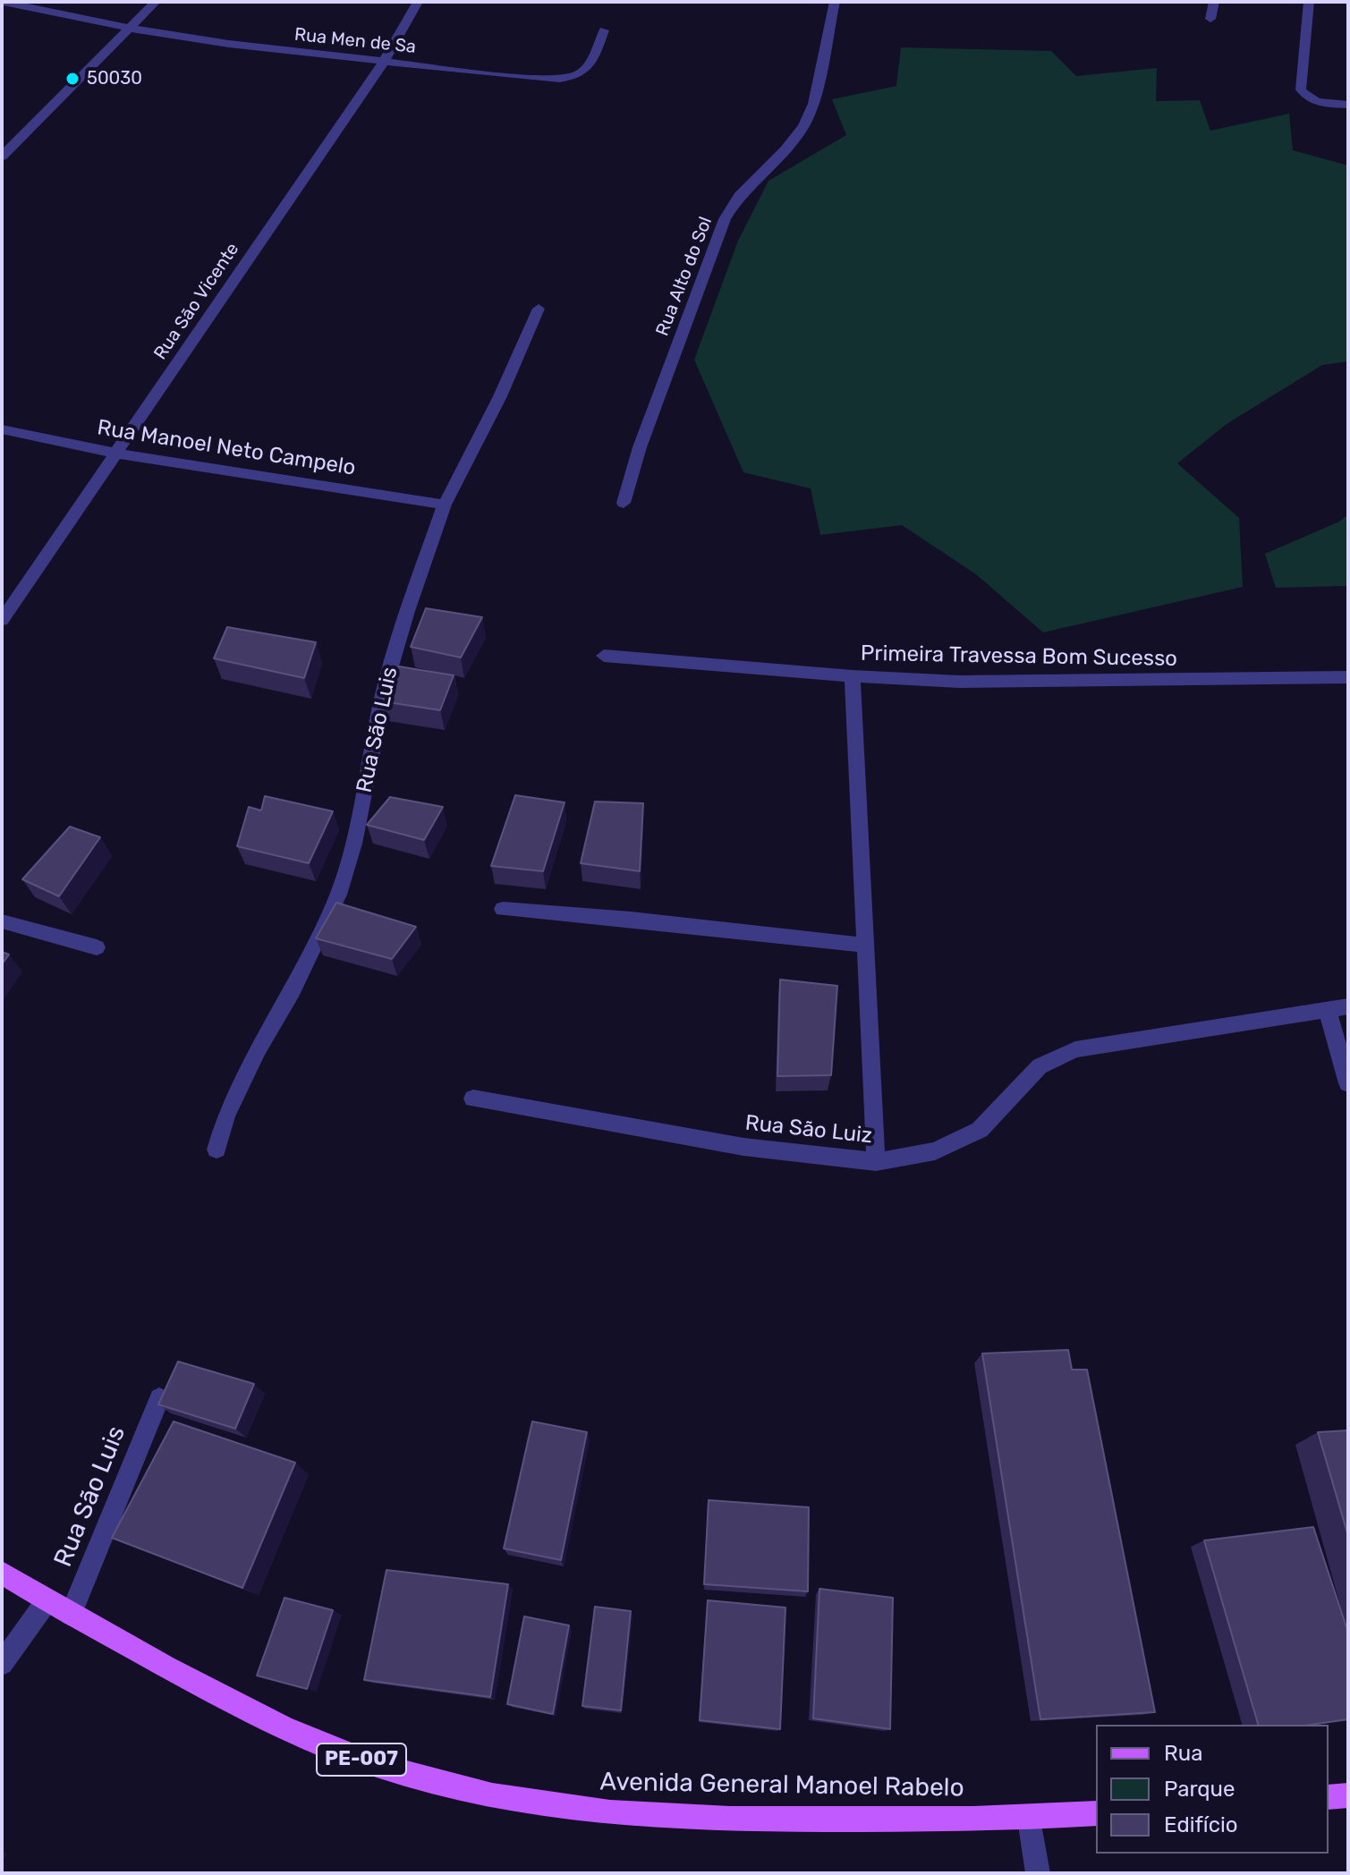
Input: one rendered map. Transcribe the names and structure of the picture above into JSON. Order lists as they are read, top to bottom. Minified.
{"streets":{"main road":["PE-007","Avenida General Manoel Rabelo"],"street":["Rua Men de Sa","Rua Alto do Sol","Rua São Vicente","Rua Manoel Neto Campelo","Primeira Travessa Bom Sucesso","Rua São Luis","Rua São Luiz"]},"crossings":[["Rua Men de Sa","Rua São Vicente"],["Rua São Vicente","Rua Manoel Neto Campelo"],["Rua Manoel Neto Campelo","Rua São Luis"],["Rua São Luis","Avenida General Manoel Rabelo"]],"places":["50030"],"legend":["Rua","Parque","Edifício"]}
